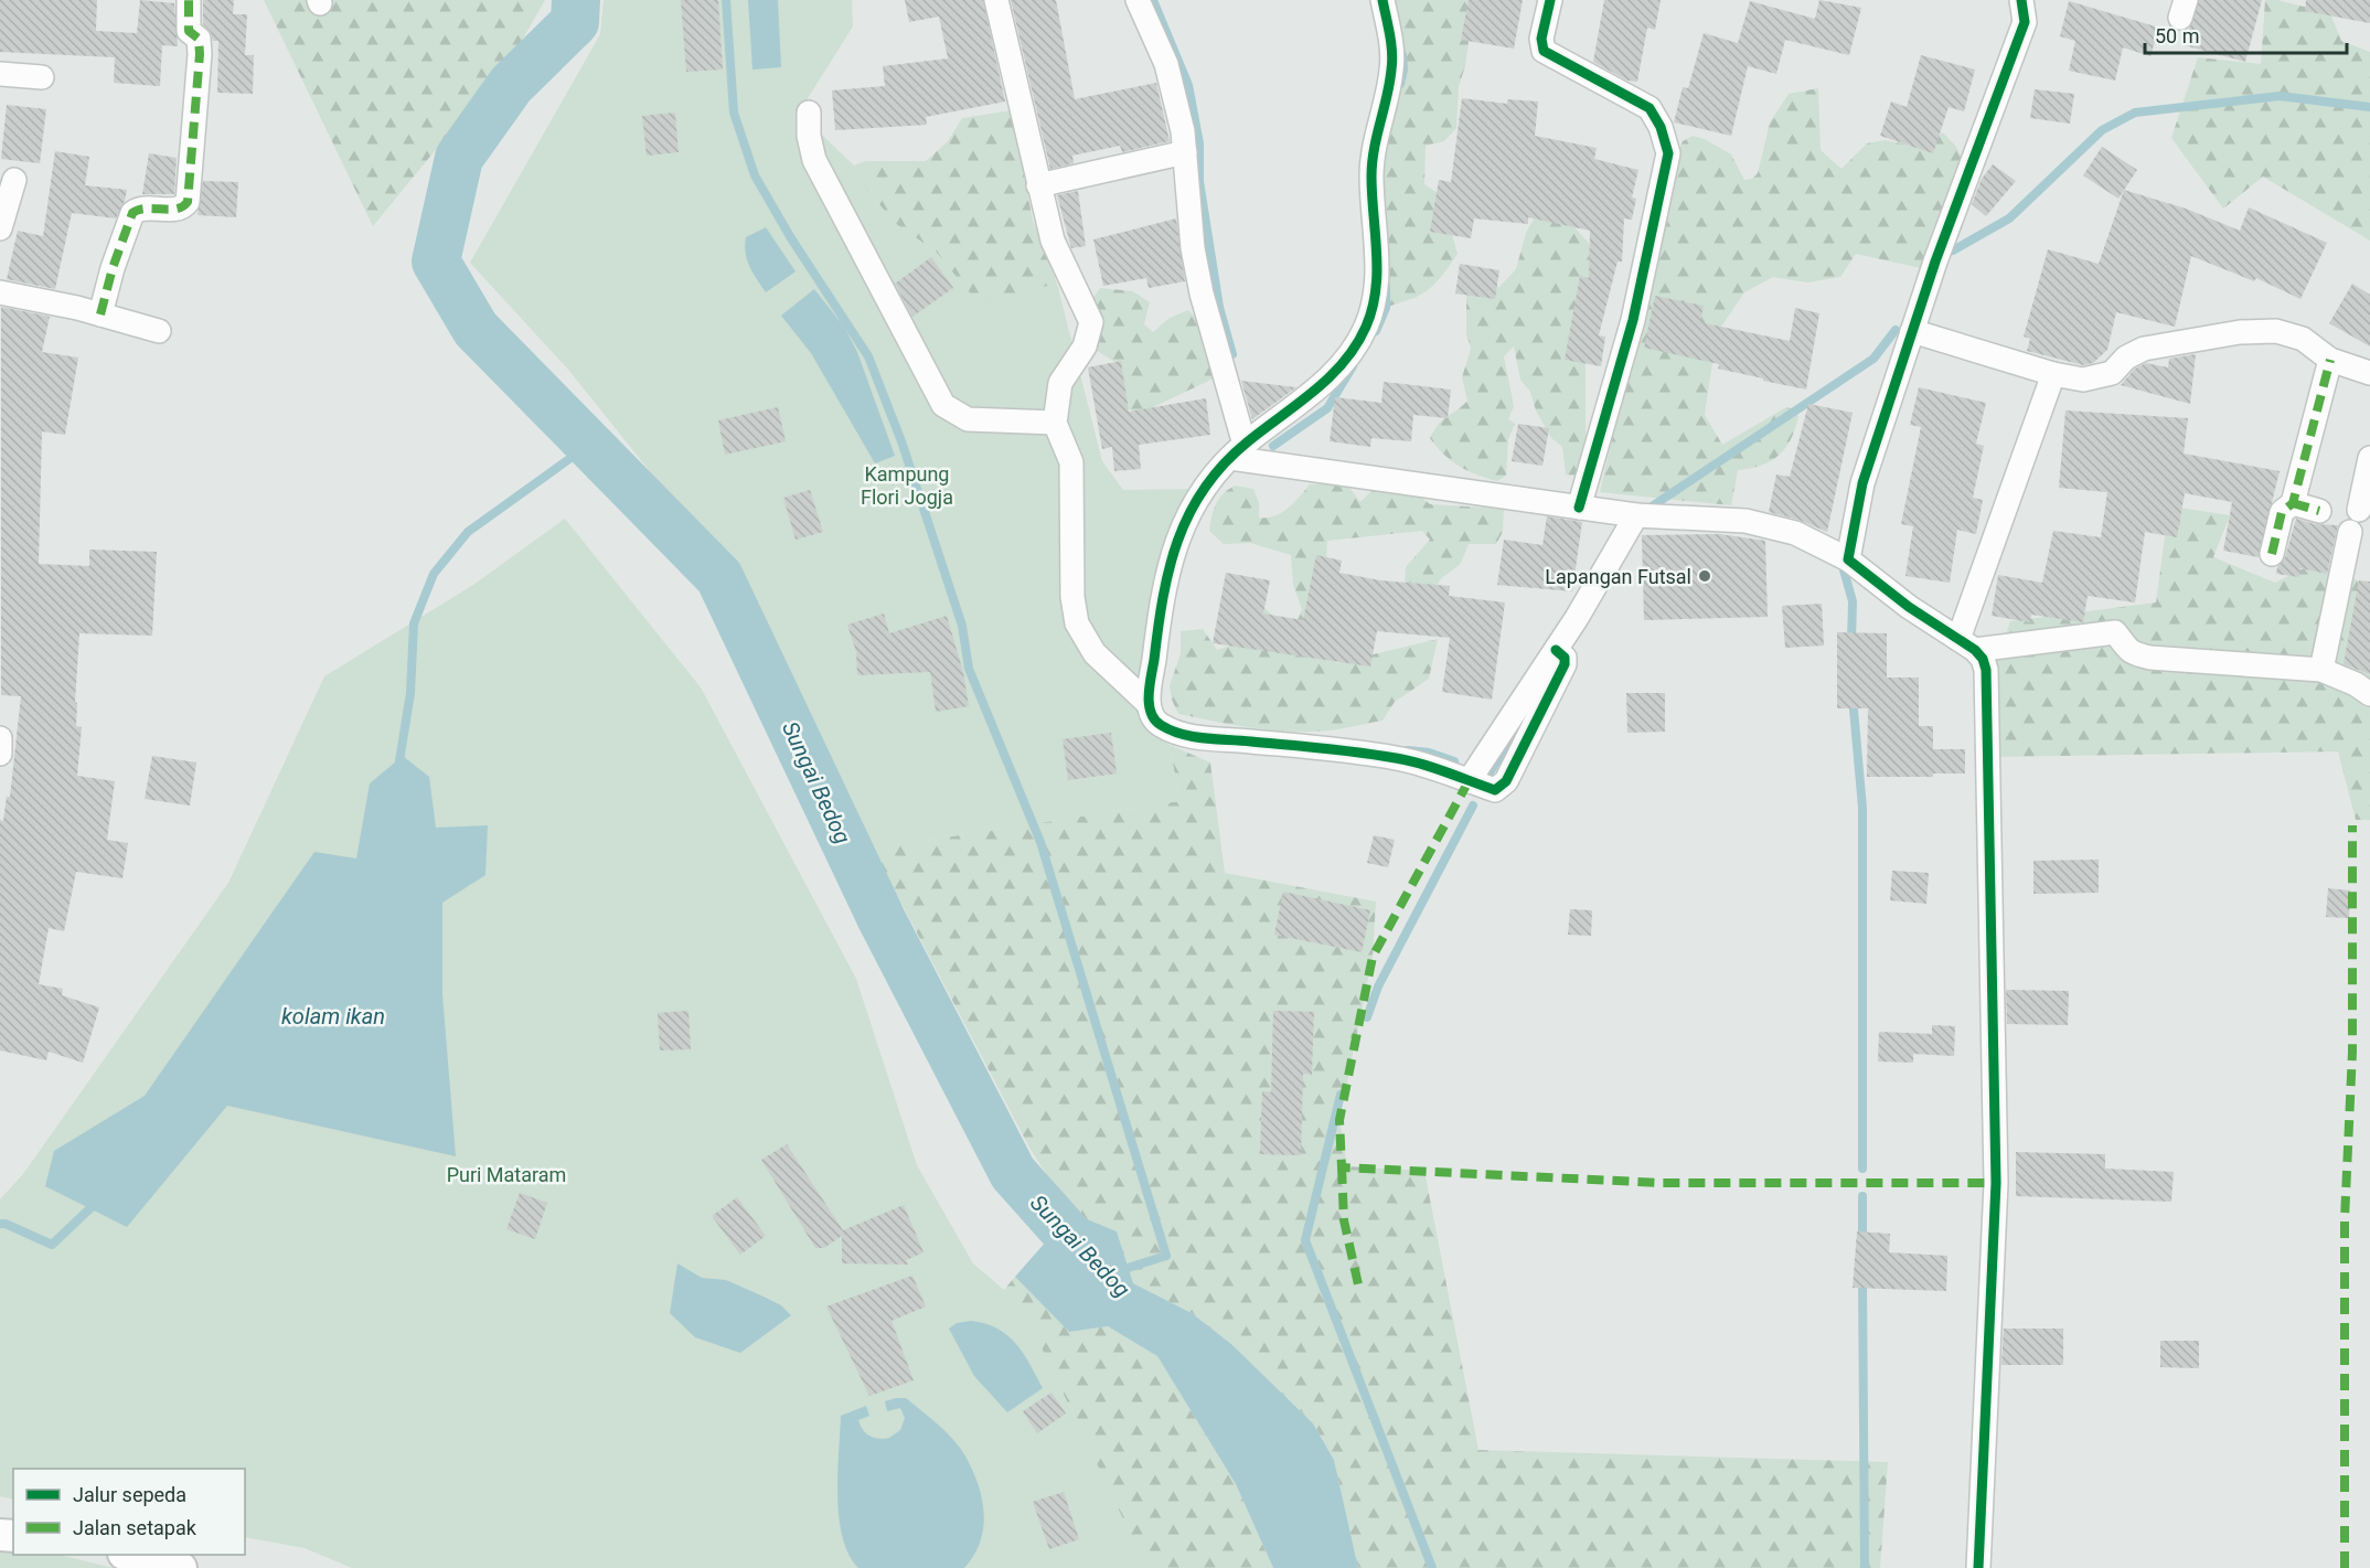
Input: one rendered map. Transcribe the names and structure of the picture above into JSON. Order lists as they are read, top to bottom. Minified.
{"water":["Sungai Bedog","kolam ikan"],"parks":["Kampung Flori Jogja","Puri Mataram"],"places":["Lapangan Futsal"],"legend":["Jalur sepeda","Jalan setapak"],"scale_bar":"50 m"}
